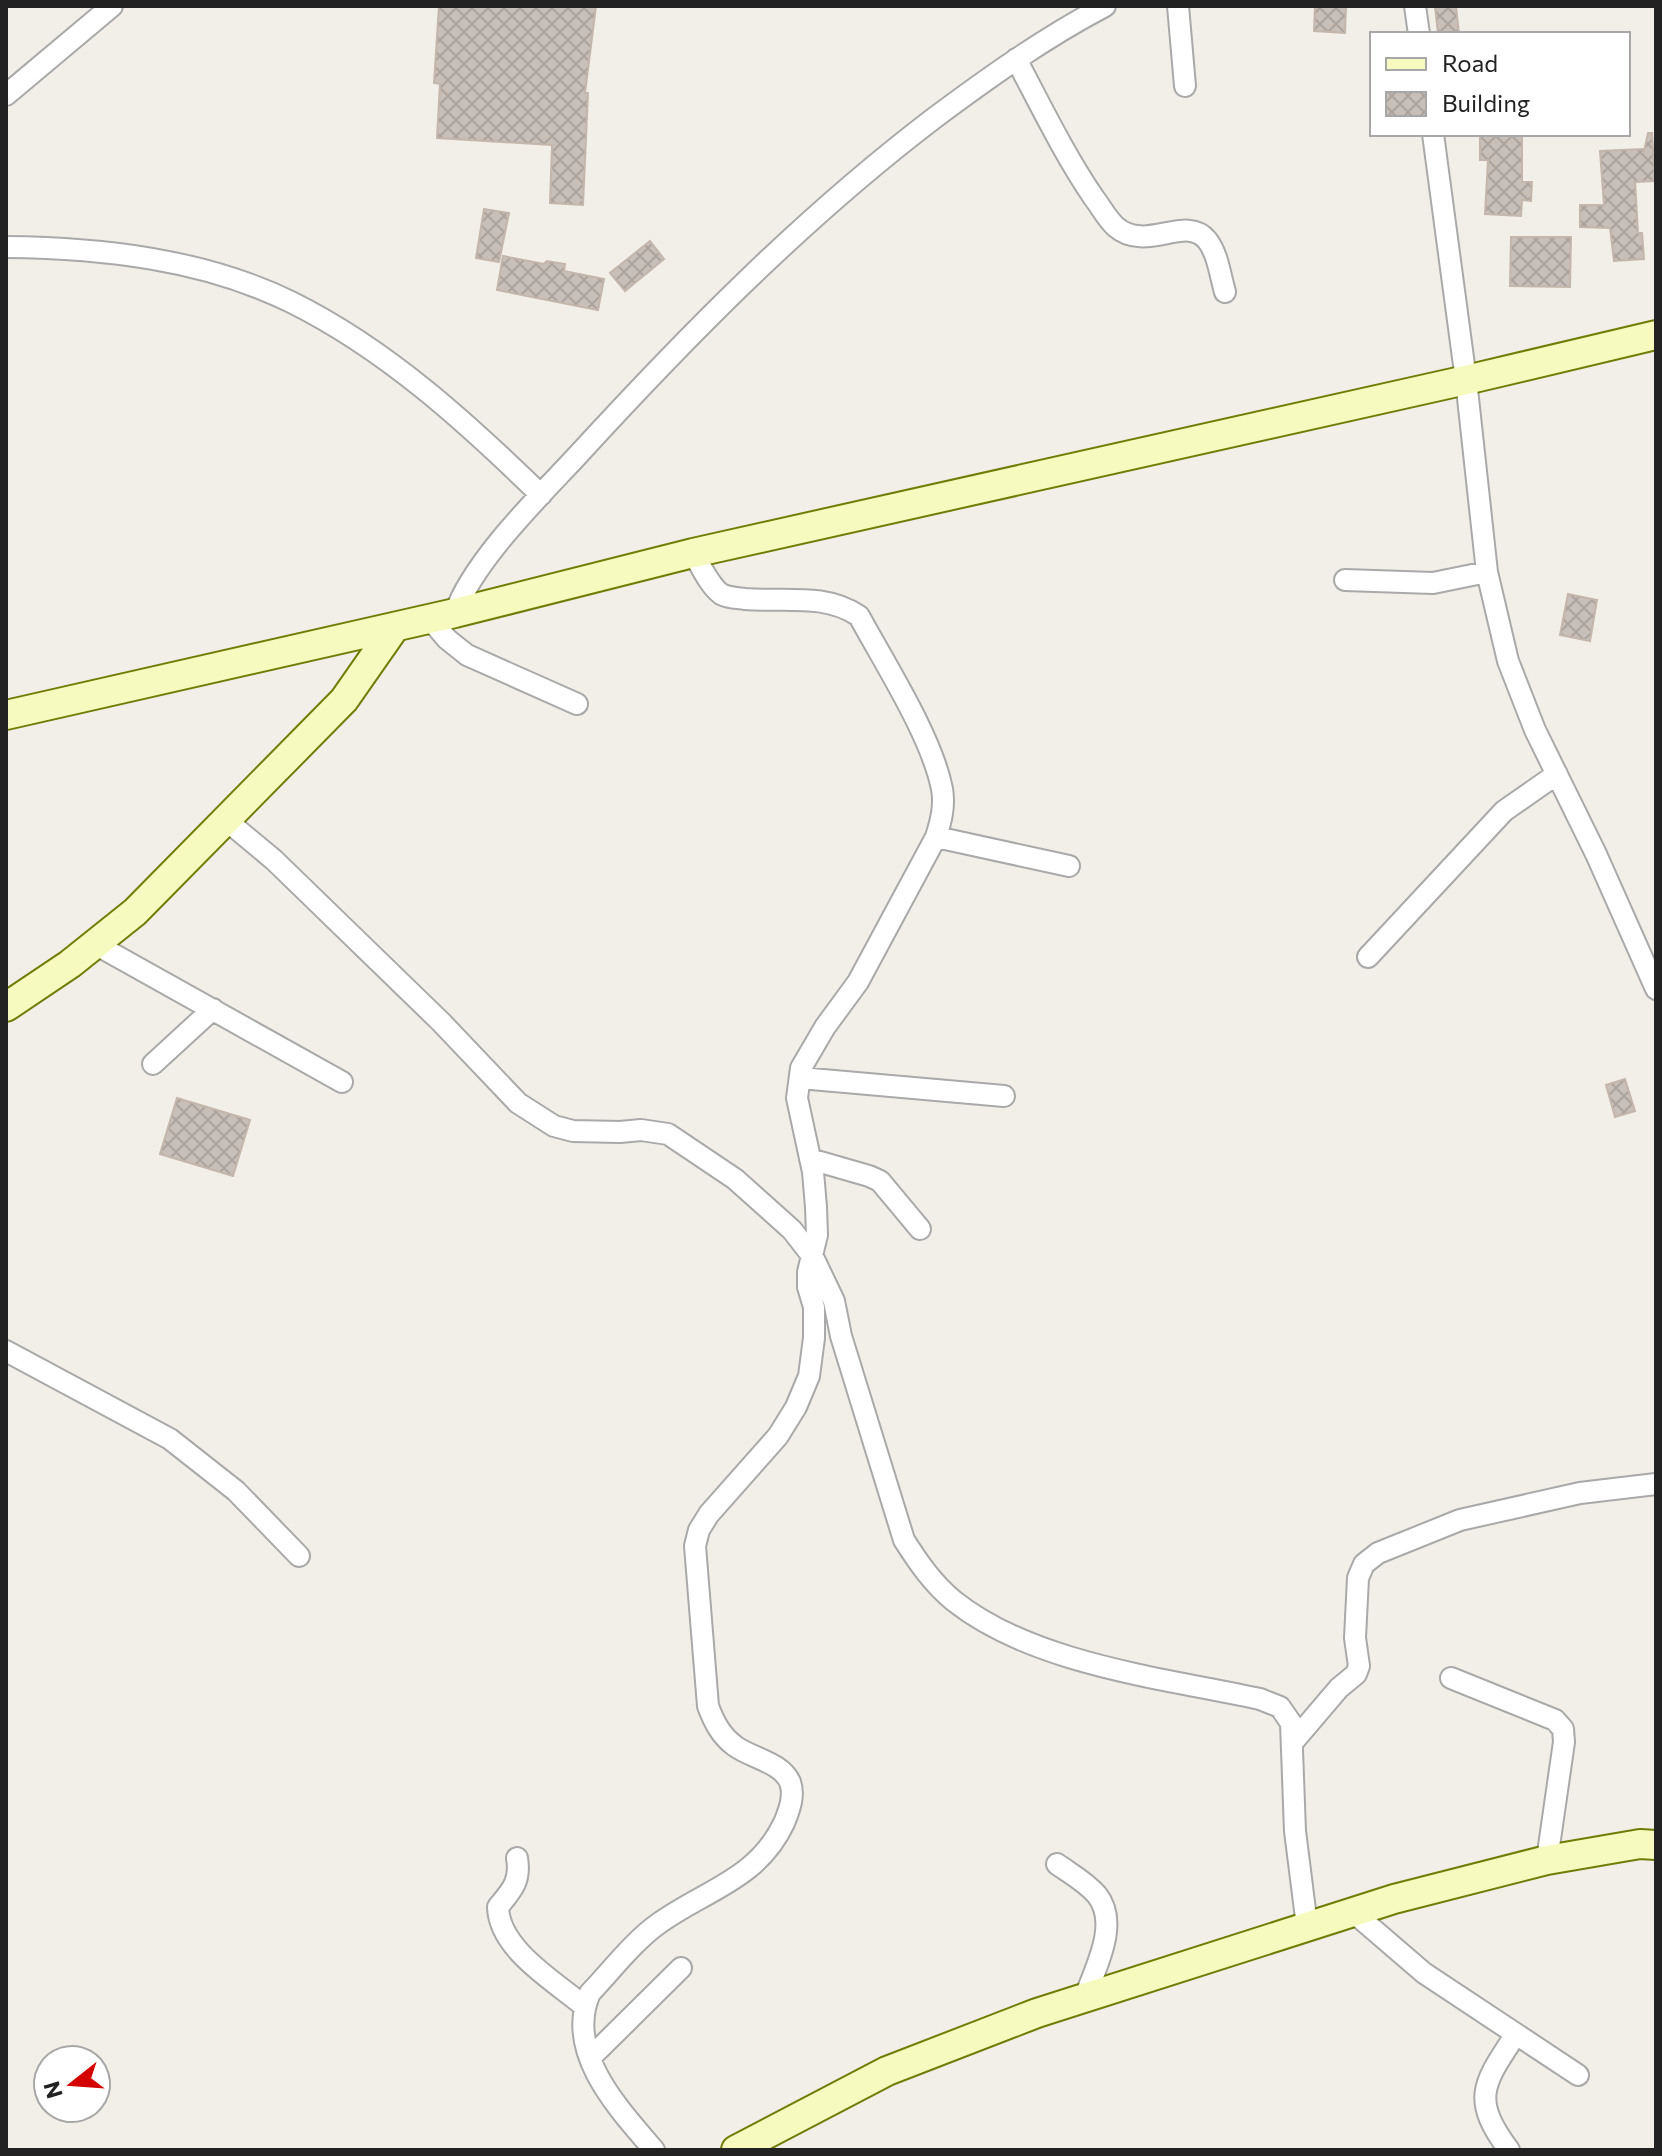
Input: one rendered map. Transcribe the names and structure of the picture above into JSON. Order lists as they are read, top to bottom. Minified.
{"legend":["Road","Building"],"north":"left"}
